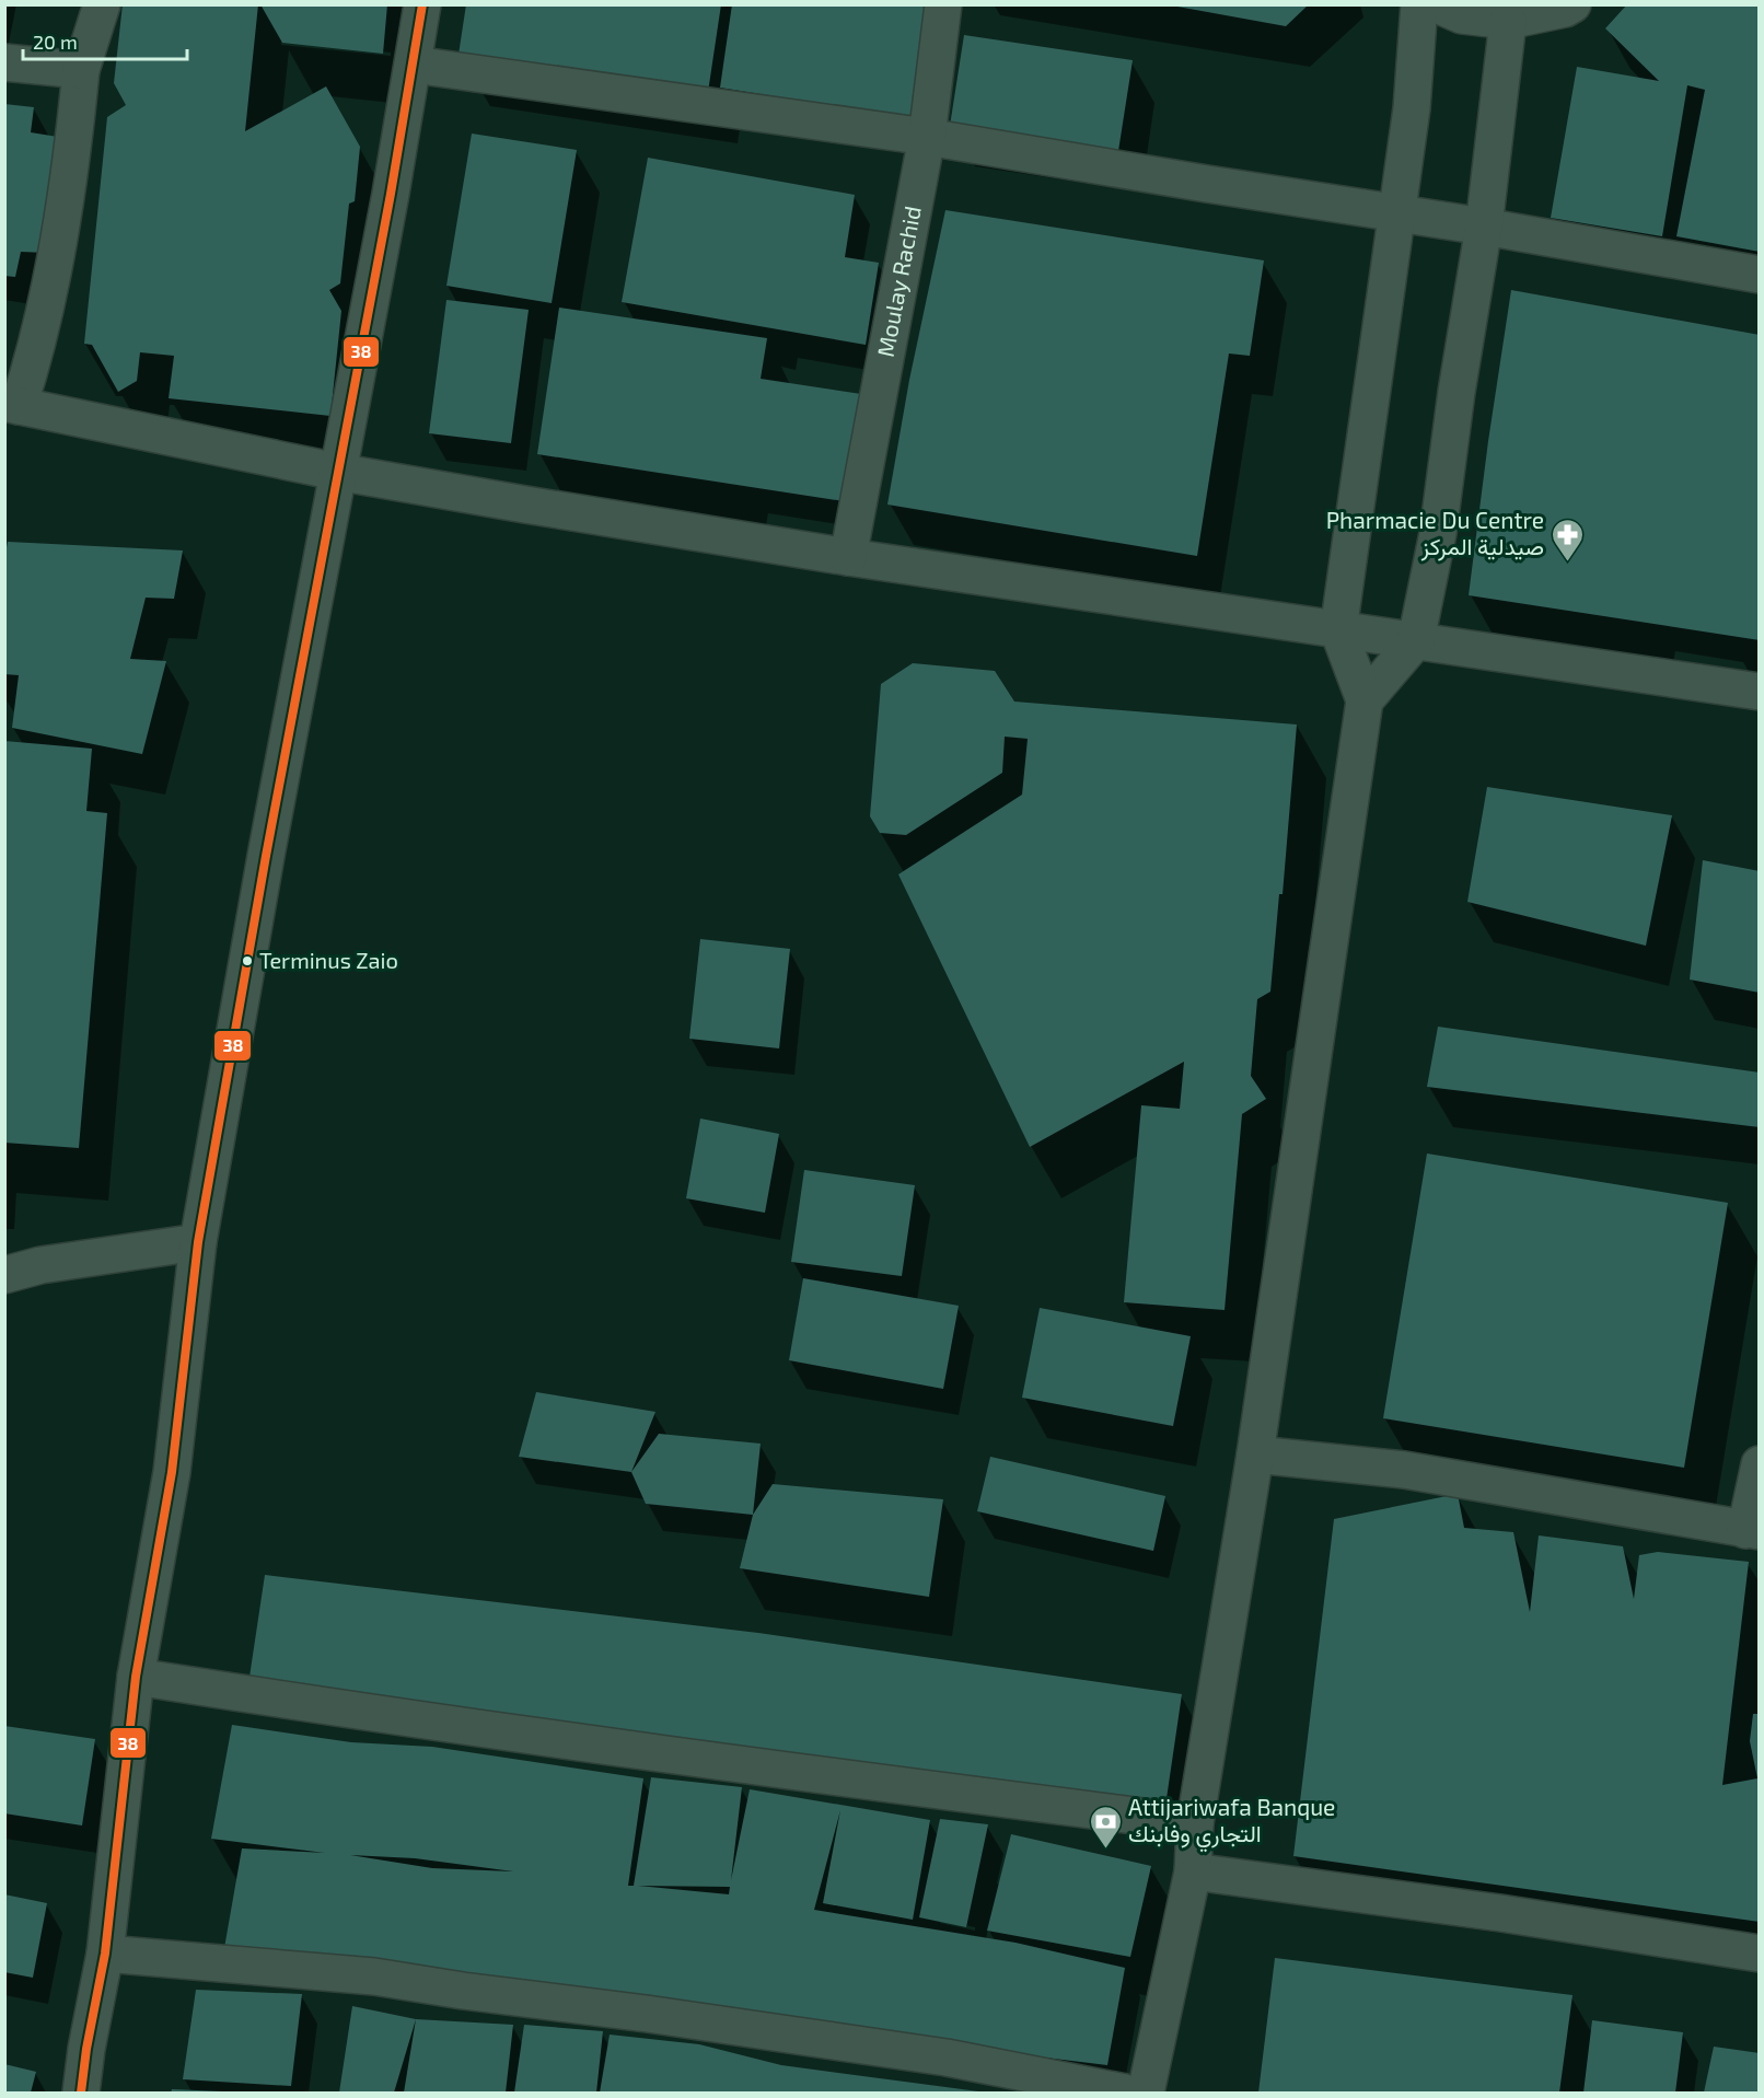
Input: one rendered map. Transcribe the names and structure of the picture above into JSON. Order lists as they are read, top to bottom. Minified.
{"streets":{"street":["Moulay Rachid"]},"places":{"pharmacy":["Pharmacie Du Centre صيدلية المركز"],"other":["Terminus Zaio"],"bank":["Attijariwafa Banque التجاري وفابنك"]},"lines":["transit line 38"],"scale_bar":"20 m"}
